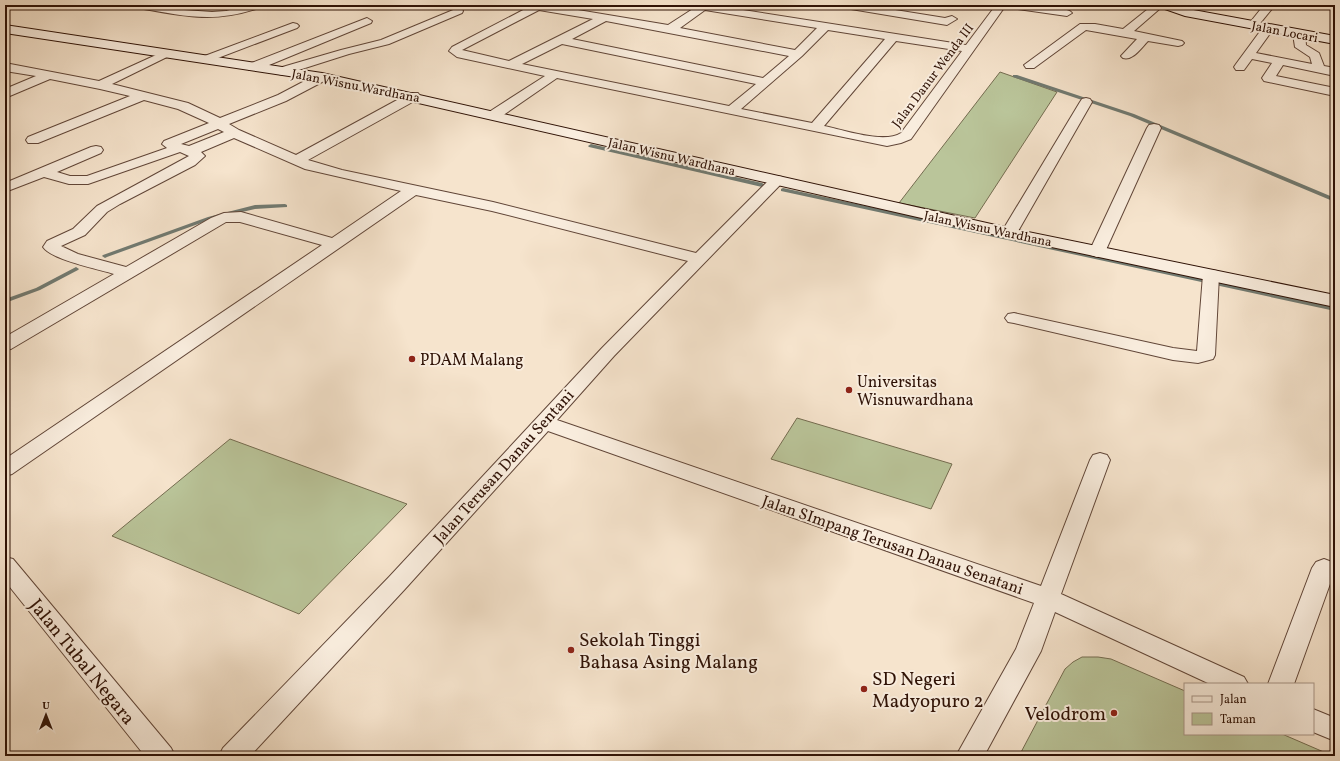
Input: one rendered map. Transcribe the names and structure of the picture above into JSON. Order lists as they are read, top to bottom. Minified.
{"streets":{"street":["Jalan Locari","Jalan Danur Wenda III","Jalan Wisnu Wardhana","Jalan Terusan Danau Sentani","Jalan SImpang Terusan Danau Senatani","Jalan Tubal Negara"]},"crossings":[["Jalan Wisnu Wardhana","Jalan Terusan Danau Sentani"],["Jalan Terusan Danau Sentani","Jalan SImpang Terusan Danau Senatani"]],"places":["PDAM Malang","Universitas Wisnuwardhana","Sekolah Tinggi Bahasa Asing Malang","SD Negeri Madyopuro 2","Velodrom"],"legend":["Jalan","Taman"],"north":"top"}
